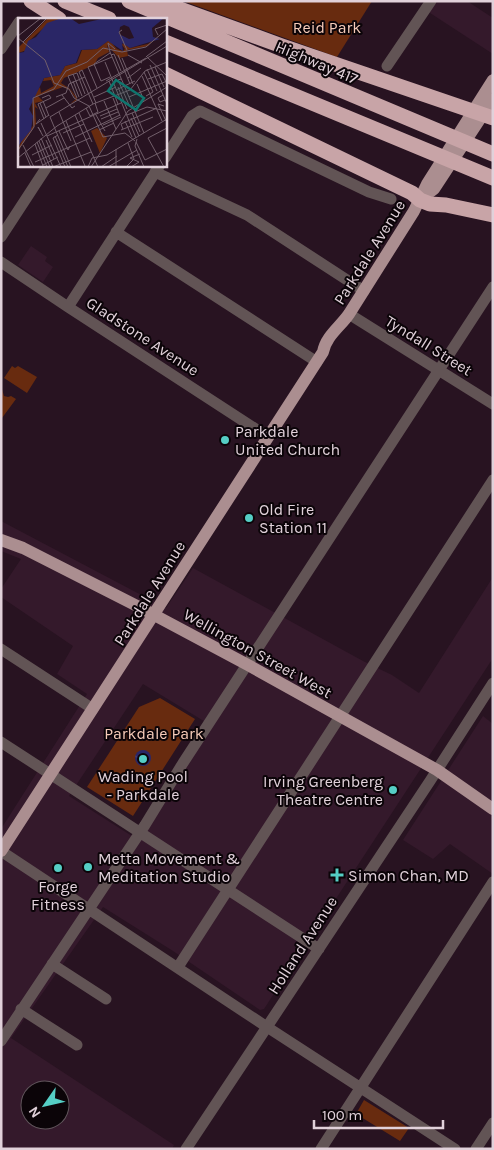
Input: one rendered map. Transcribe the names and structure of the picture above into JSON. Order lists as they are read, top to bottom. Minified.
{"streets":{"highway":["Highway 417"],"main road":["Parkdale Avenue","Wellington Street West"],"street":["Gladstone Avenue","Tyndall Street","Holland Avenue"]},"crossings":[["Parkdale Avenue","Gladstone Avenue"],["Parkdale Avenue","Tyndall Street"],["Parkdale Avenue","Wellington Street West"],["Wellington Street West","Holland Avenue"]],"parks":["Reid Park","Parkdale Park"],"places":{"other":["Parkdale United Church","Old Fire Station 11","Wading Pool - Parkdale","Irving Greenberg Theatre Centre","Metta Movement & Meditation Studio","Forge Fitness"],"health":["Simon Chan, MD"]},"scale_bar":"100 m","north":"bottom left"}
